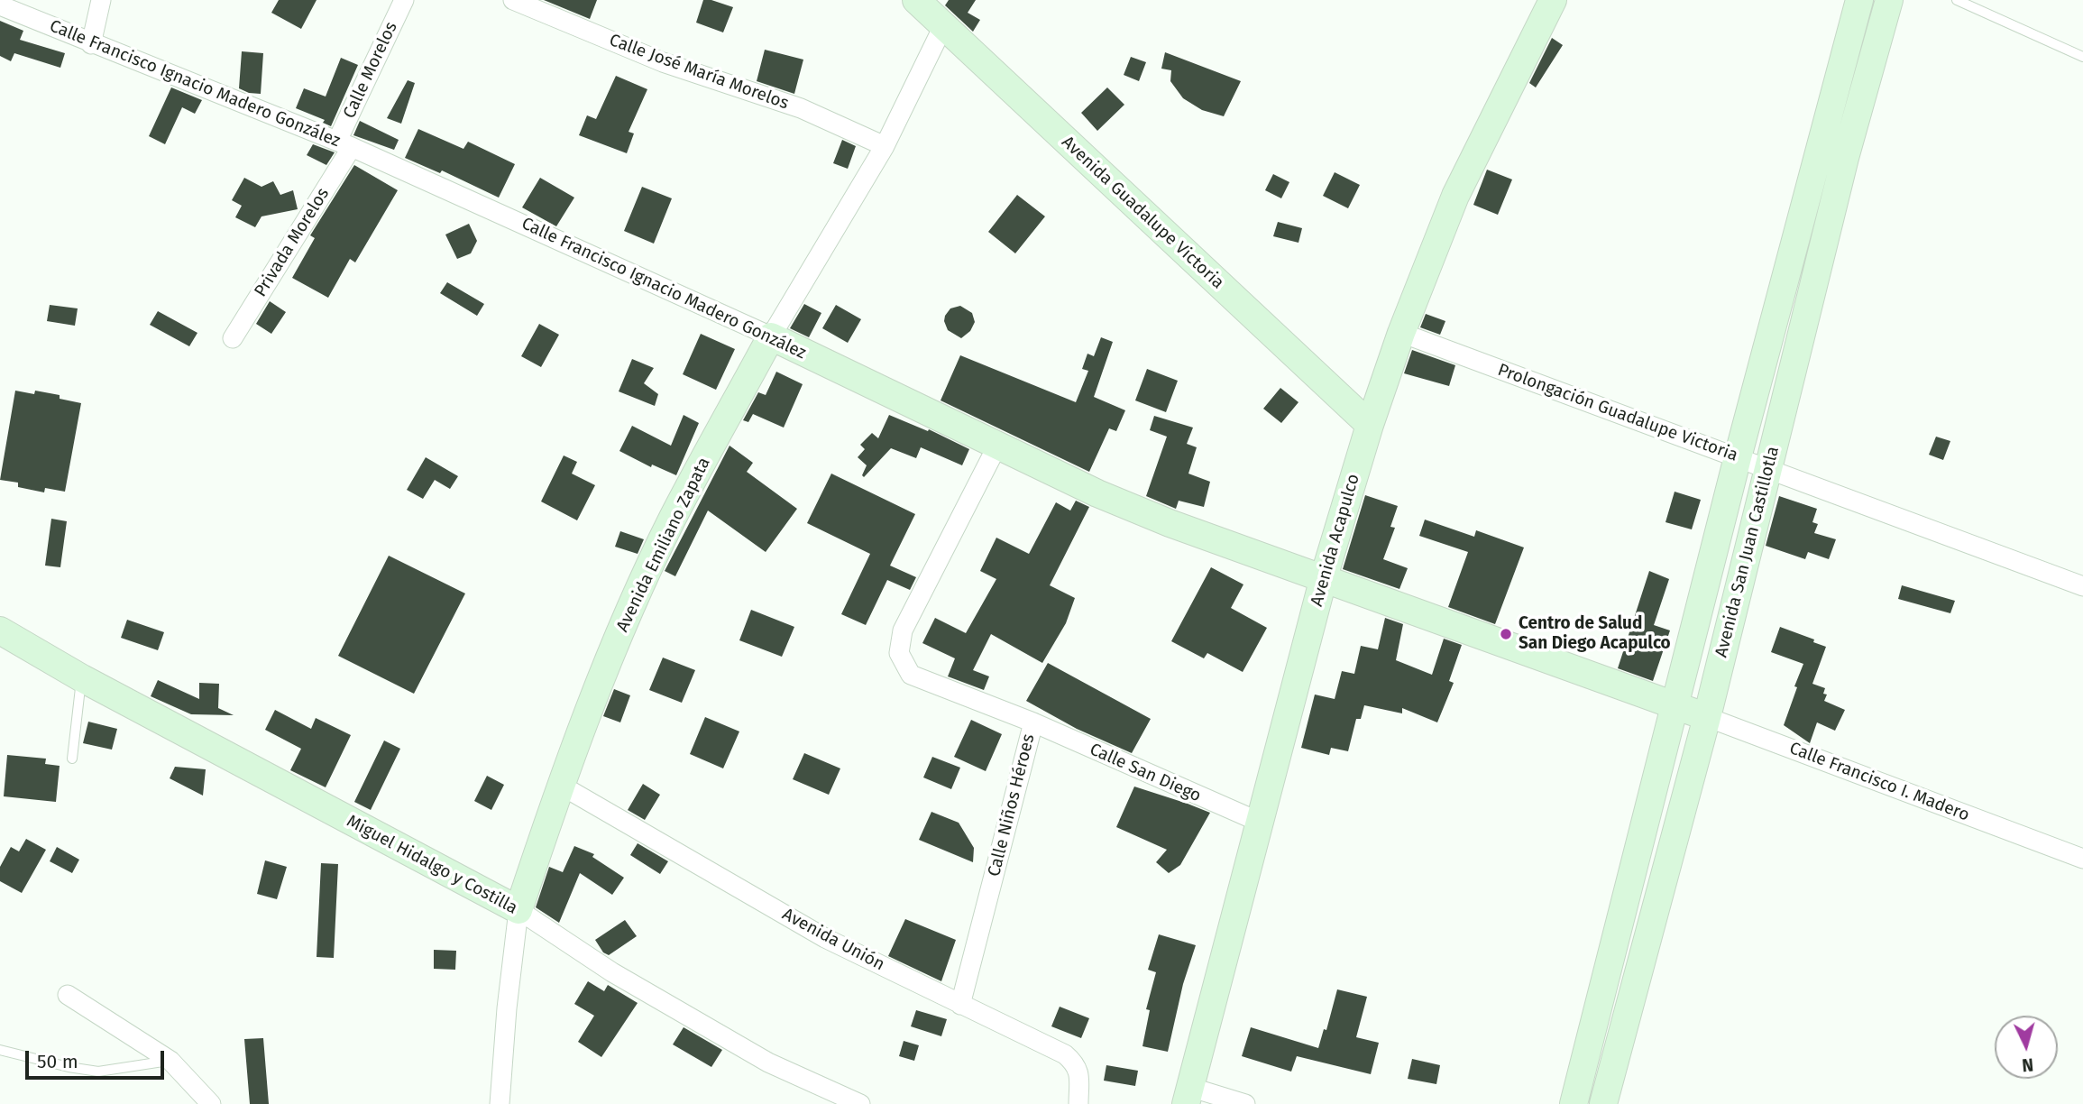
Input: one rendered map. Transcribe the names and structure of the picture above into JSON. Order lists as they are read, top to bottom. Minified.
{"streets":{"street":["Calle Morelos","Calle José María Morelos","Calle Francisco Ignacio Madero González","Avenida Guadalupe Victoria","Privada Morelos","Prolongación Guadalupe Victoria","Avenida Acapulco","Avenida Emiliano Zapata","Avenida San Juan Castillotla","Calle San Diego","Calle Francisco I. Madero","Calle Niños Héroes","Miguel Hidalgo y Costilla","Avenida Unión"]},"crossings":[["Calle Morelos","Calle Francisco Ignacio Madero González"],["Calle Morelos","Privada Morelos"],["Calle José María Morelos","Avenida Emiliano Zapata"],["Calle Francisco Ignacio Madero González","Privada Morelos"],["Calle Francisco Ignacio Madero González","Avenida Acapulco"],["Calle Francisco Ignacio Madero González","Avenida Emiliano Zapata"],["Calle Francisco Ignacio Madero González","Avenida San Juan Castillotla"],["Calle Francisco Ignacio Madero González","Calle Francisco I. Madero"],["Calle Francisco Ignacio Madero González","Calle Niños Héroes"],["Avenida Guadalupe Victoria","Avenida Acapulco"],["Avenida Guadalupe Victoria","Avenida Emiliano Zapata"],["Prolongación Guadalupe Victoria","Avenida Acapulco"],["Prolongación Guadalupe Victoria","Avenida San Juan Castillotla"],["Avenida Acapulco","Calle San Diego"],["Avenida Emiliano Zapata","Miguel Hidalgo y Costilla"],["Avenida Emiliano Zapata","Avenida Unión"],["Avenida San Juan Castillotla","Calle Francisco I. Madero"],["Calle San Diego","Calle Niños Héroes"],["Calle Niños Héroes","Avenida Unión"]],"places":["Centro de Salud San Diego Acapulco"],"scale_bar":"50 m","north":"bottom"}
